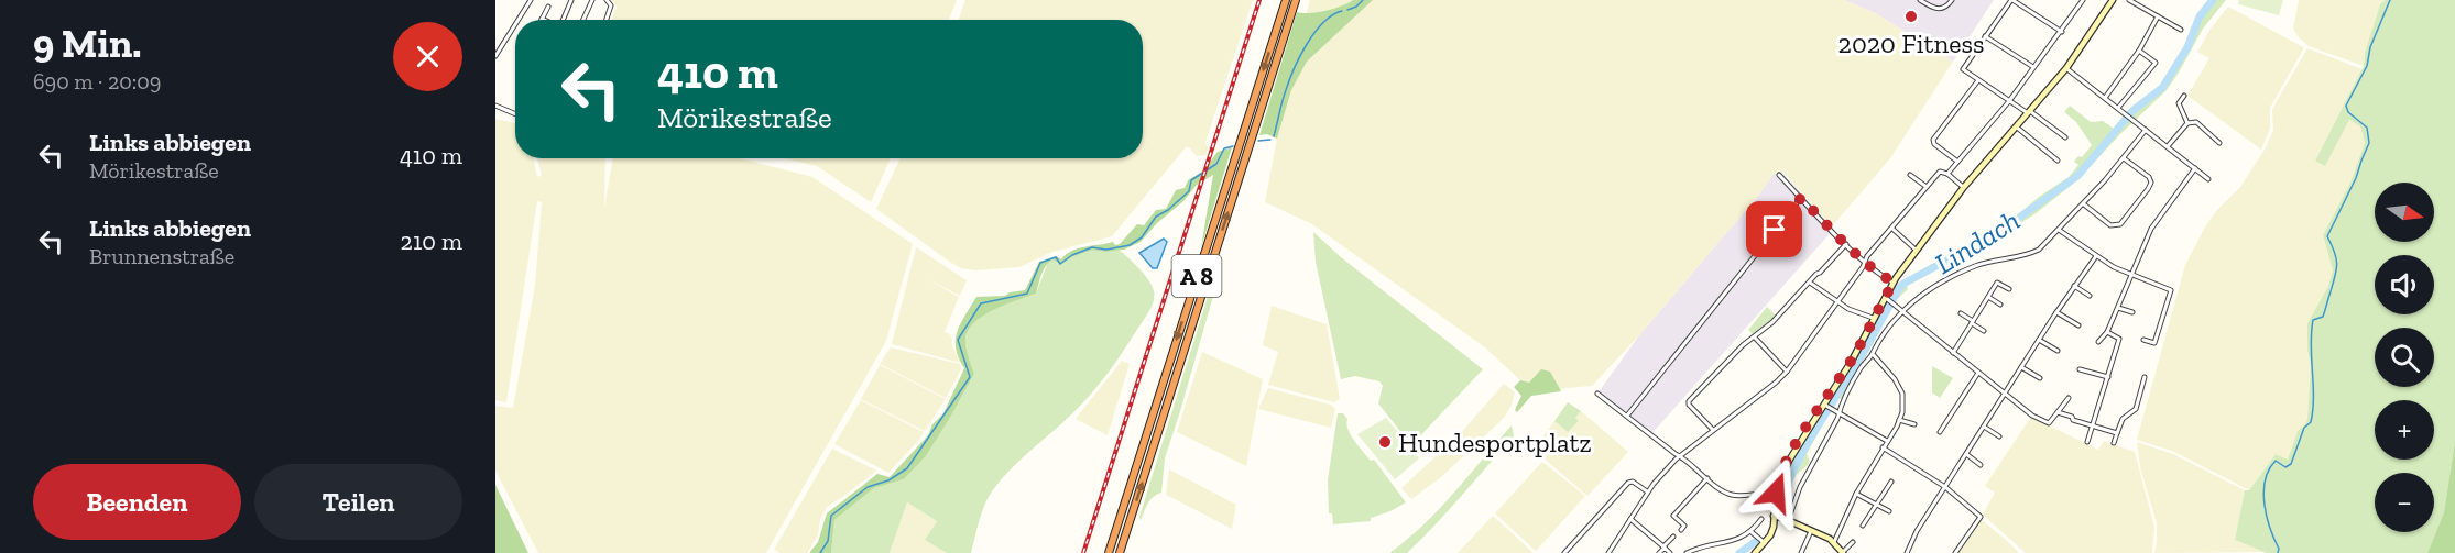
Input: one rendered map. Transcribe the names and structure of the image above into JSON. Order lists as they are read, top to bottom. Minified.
{"streets":{"highway":["A 8"]},"water":["Lindach"],"places":["2020 Fitness","Hundesportplatz"],"north":"right","page":{"heading":["9 Min.","690 m · 20:09"],"turn":["410 m","Mörikestraße"],"list":[{"name":"Links abbiegen","note":"Mörikestraße","value":"410 m"},{"name":"Links abbiegen","note":"Brunnenstraße","value":"210 m"}],"map_buttons":["+","−"],"buttons":["Beenden","Teilen"]}}
